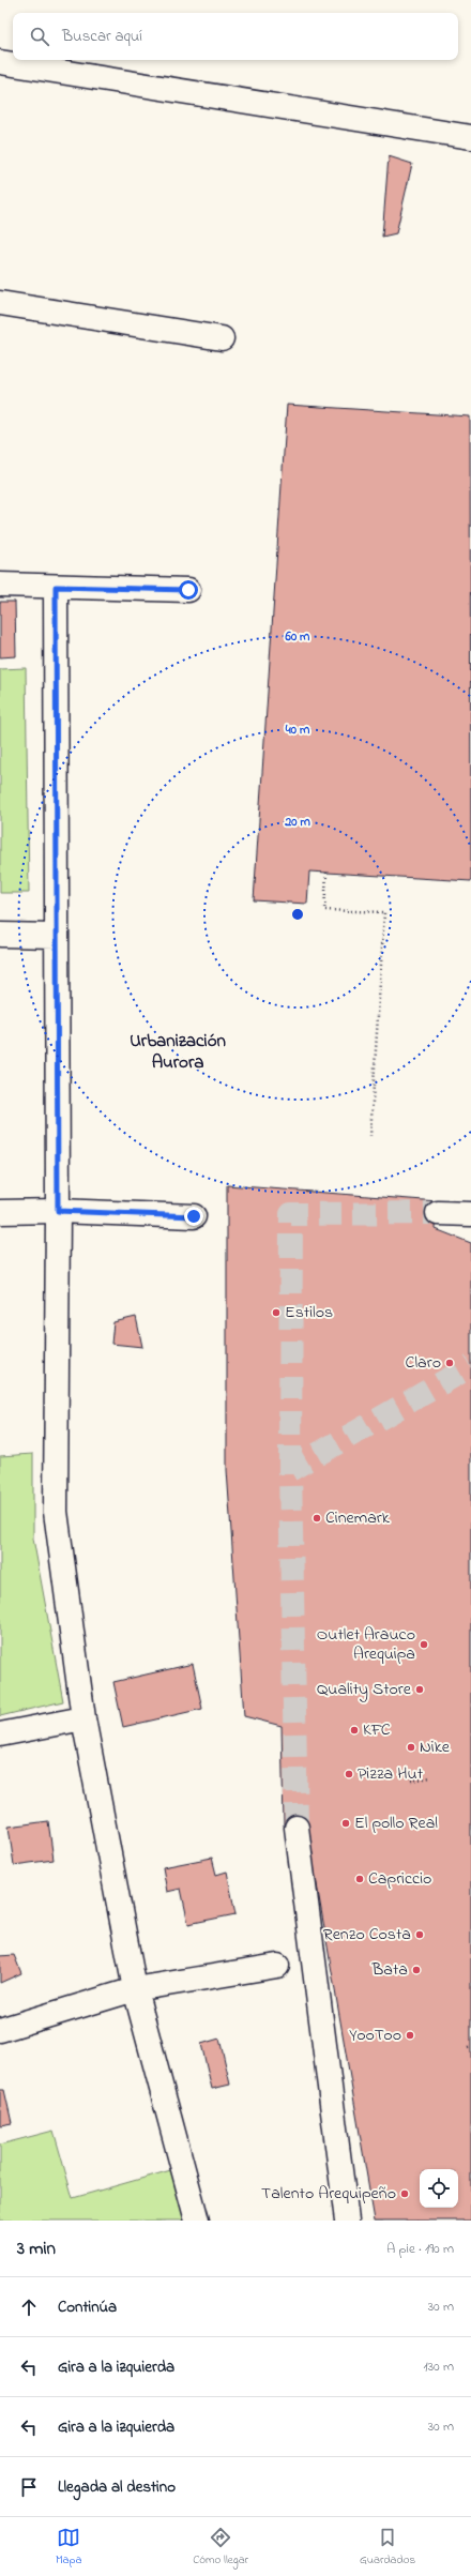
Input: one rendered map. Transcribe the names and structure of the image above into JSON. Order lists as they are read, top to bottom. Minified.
{"districts":["Urbanización Aurora"],"places":["Estilos","Claro","Cinemark","Outlet Arauco Arequipa","Quality Store","KFC","Nike","Pizza Hut","El pollo Real","Capriccio","Renzo Costa","Bata","YooToo","Talento Arequipeño"],"page":{"search":"Buscar aquí","heading":["3 min","A pie · 190 m"],"list":[["Continúa","30 m"],["Gira a la izquierda","130 m"],["Gira a la izquierda","30 m"],"Llegada al destino"],"nav":["Mapa","Cómo llegar","Guardados"]},"rings":["60 m","40 m","20 m"]}
